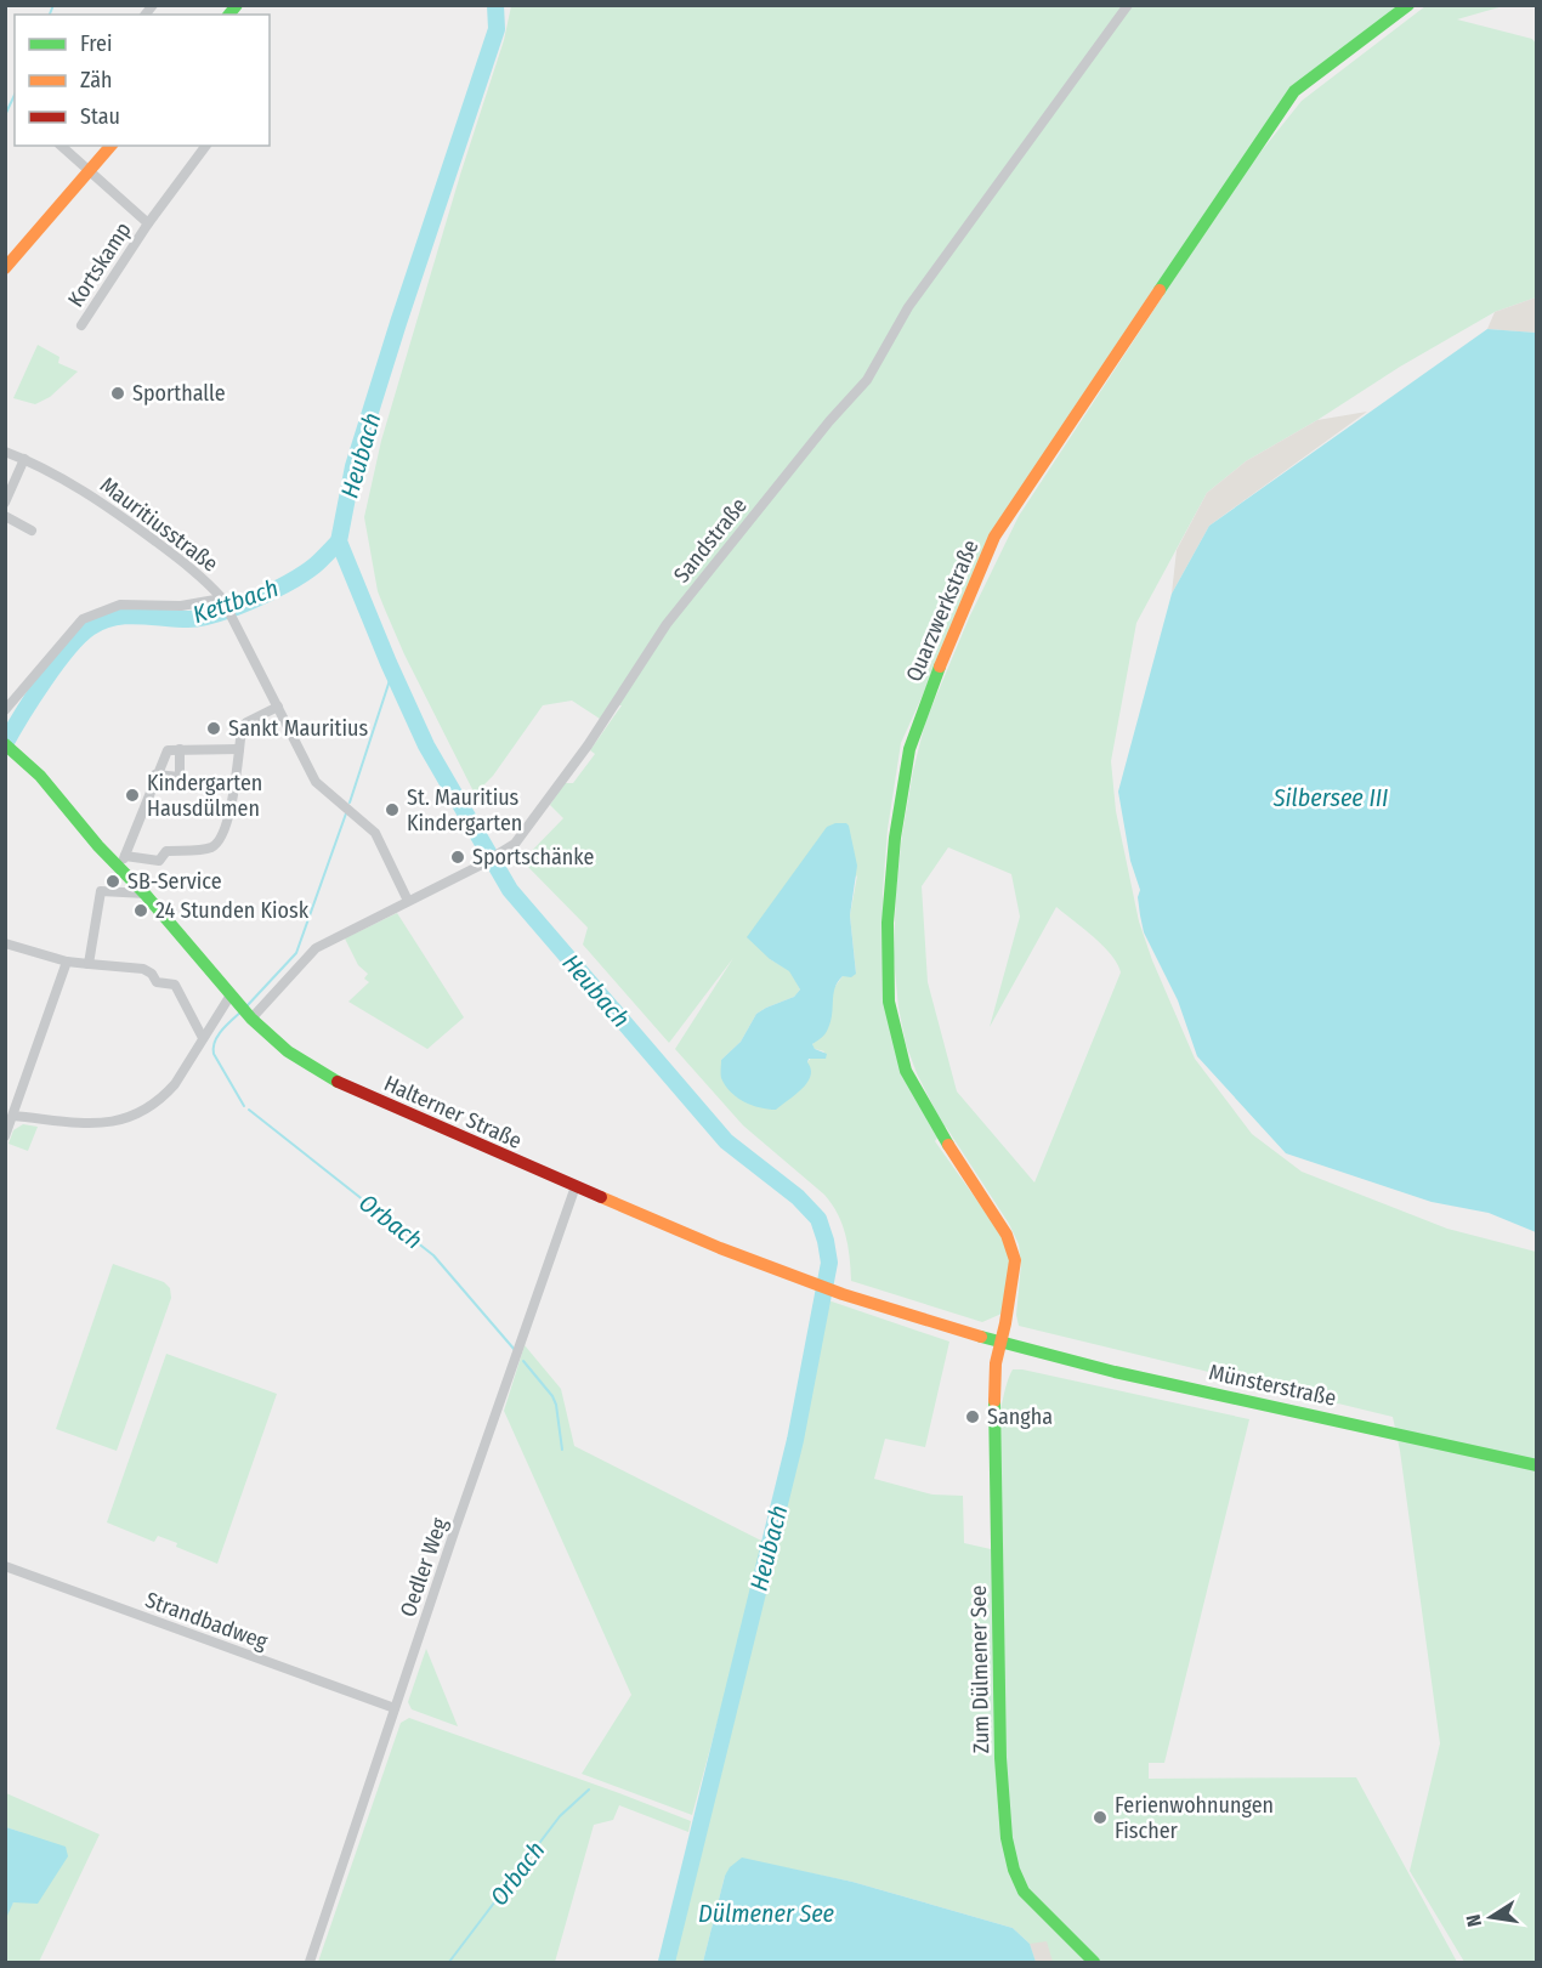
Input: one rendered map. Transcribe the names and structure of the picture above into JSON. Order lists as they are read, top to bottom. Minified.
{"streets":{"street":["Kortskamp","Mauritiusstraße","Sandstraße","Quarzwerkstraße","Halterner Straße","Münsterstraße","Oedler Weg","Strandbadweg","Zum Dülmener See"]},"crossings":[["Mauritiusstraße","Sandstraße"],["Sandstraße","Halterner Straße"],["Quarzwerkstraße","Halterner Straße"],["Quarzwerkstraße","Münsterstraße"],["Quarzwerkstraße","Zum Dülmener See"],["Halterner Straße","Münsterstraße"],["Halterner Straße","Oedler Weg"],["Halterner Straße","Zum Dülmener See"],["Münsterstraße","Zum Dülmener See"],["Oedler Weg","Strandbadweg"]],"water":["Heubach","Kettbach","Silbersee III","Orbach","Dülmener See"],"places":["Sporthalle","Sankt Mauritius","Kindergarten Hausdülmen","St. Mauritius Kindergarten","Sportschänke","SB-Service","24 Stunden Kiosk","Sangha","Ferienwohnungen Fischer"],"legend":["Frei","Zäh","Stau"],"north":"left"}
